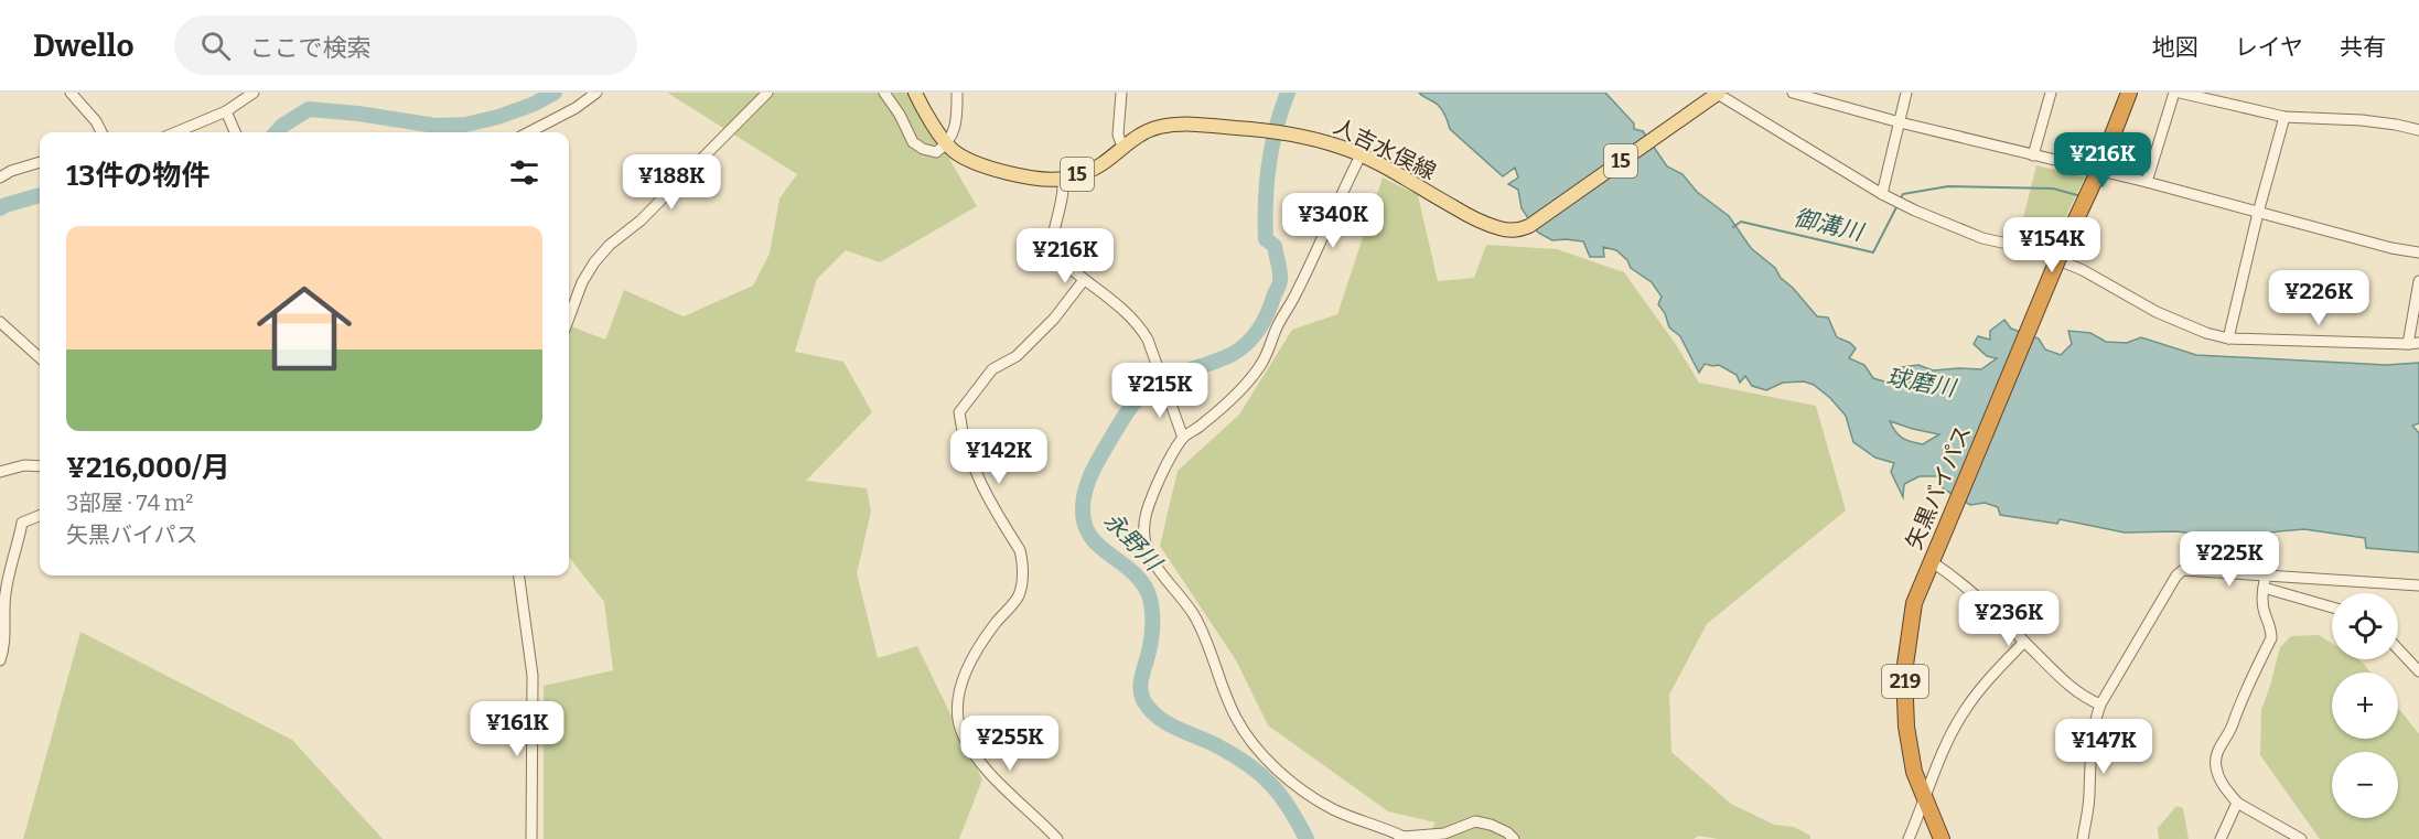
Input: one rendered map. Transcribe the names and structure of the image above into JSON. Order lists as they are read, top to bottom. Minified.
{"streets":{"highway":["矢黒バイパス","219"],"main road":["人吉水俣線","15"]},"water":["御溝川","球磨川","永野川"],"page":{"header":"Dwello","search":"ここで検索","nav":["地図","レイヤ","共有"],"price":["¥216K","¥188K","¥340K","¥154K","¥216K","¥226K","¥215K","¥142K","¥225K","¥236K","¥161K","¥255K","¥147K"],"heading":"13件の物件","list":[{"name":"¥216,000/月","note":"3部屋 · 74 m² · 矢黒バイパス"}],"map_buttons":["+","−"]}}
